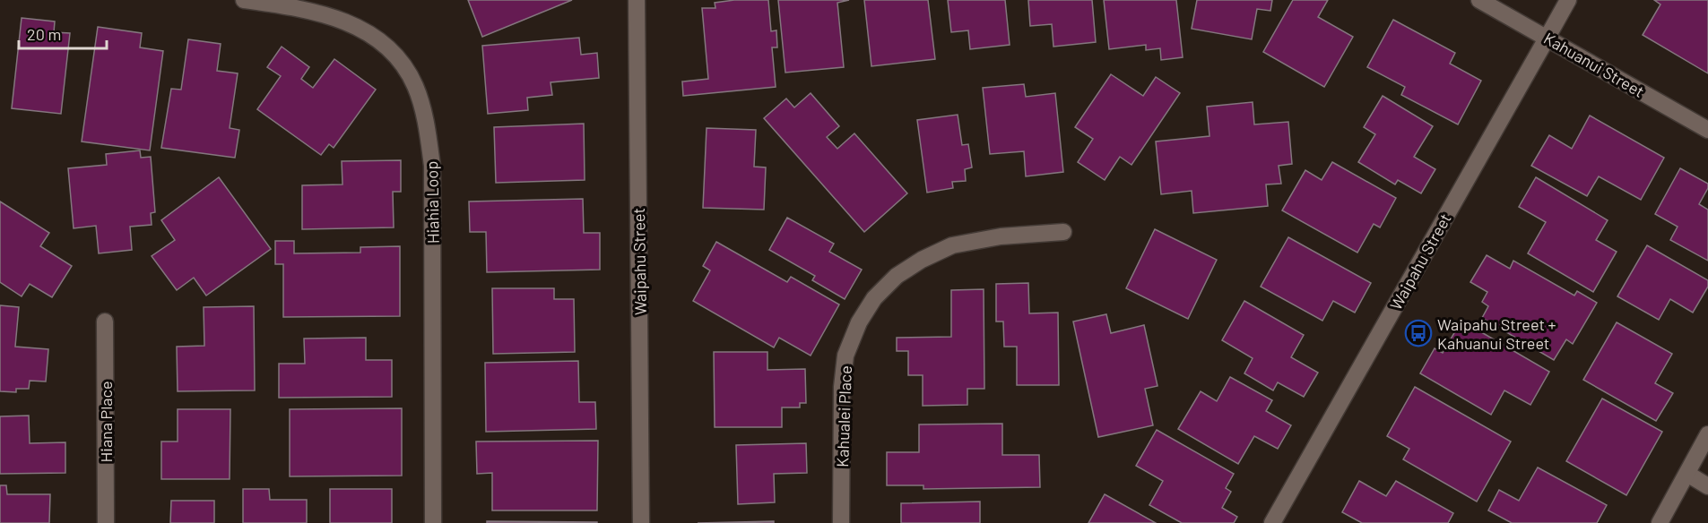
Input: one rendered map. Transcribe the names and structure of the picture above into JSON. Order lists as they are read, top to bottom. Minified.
{"streets":{"street":["Kahuanui Street","Hiahia Loop","Waipahu Street","Kahualei Place","Hiana Place"]},"crossings":[["Kahuanui Street","Waipahu Street"]],"places":{"bus stop":["Waipahu Street + Kahuanui Street"]},"scale_bar":"20 m"}
